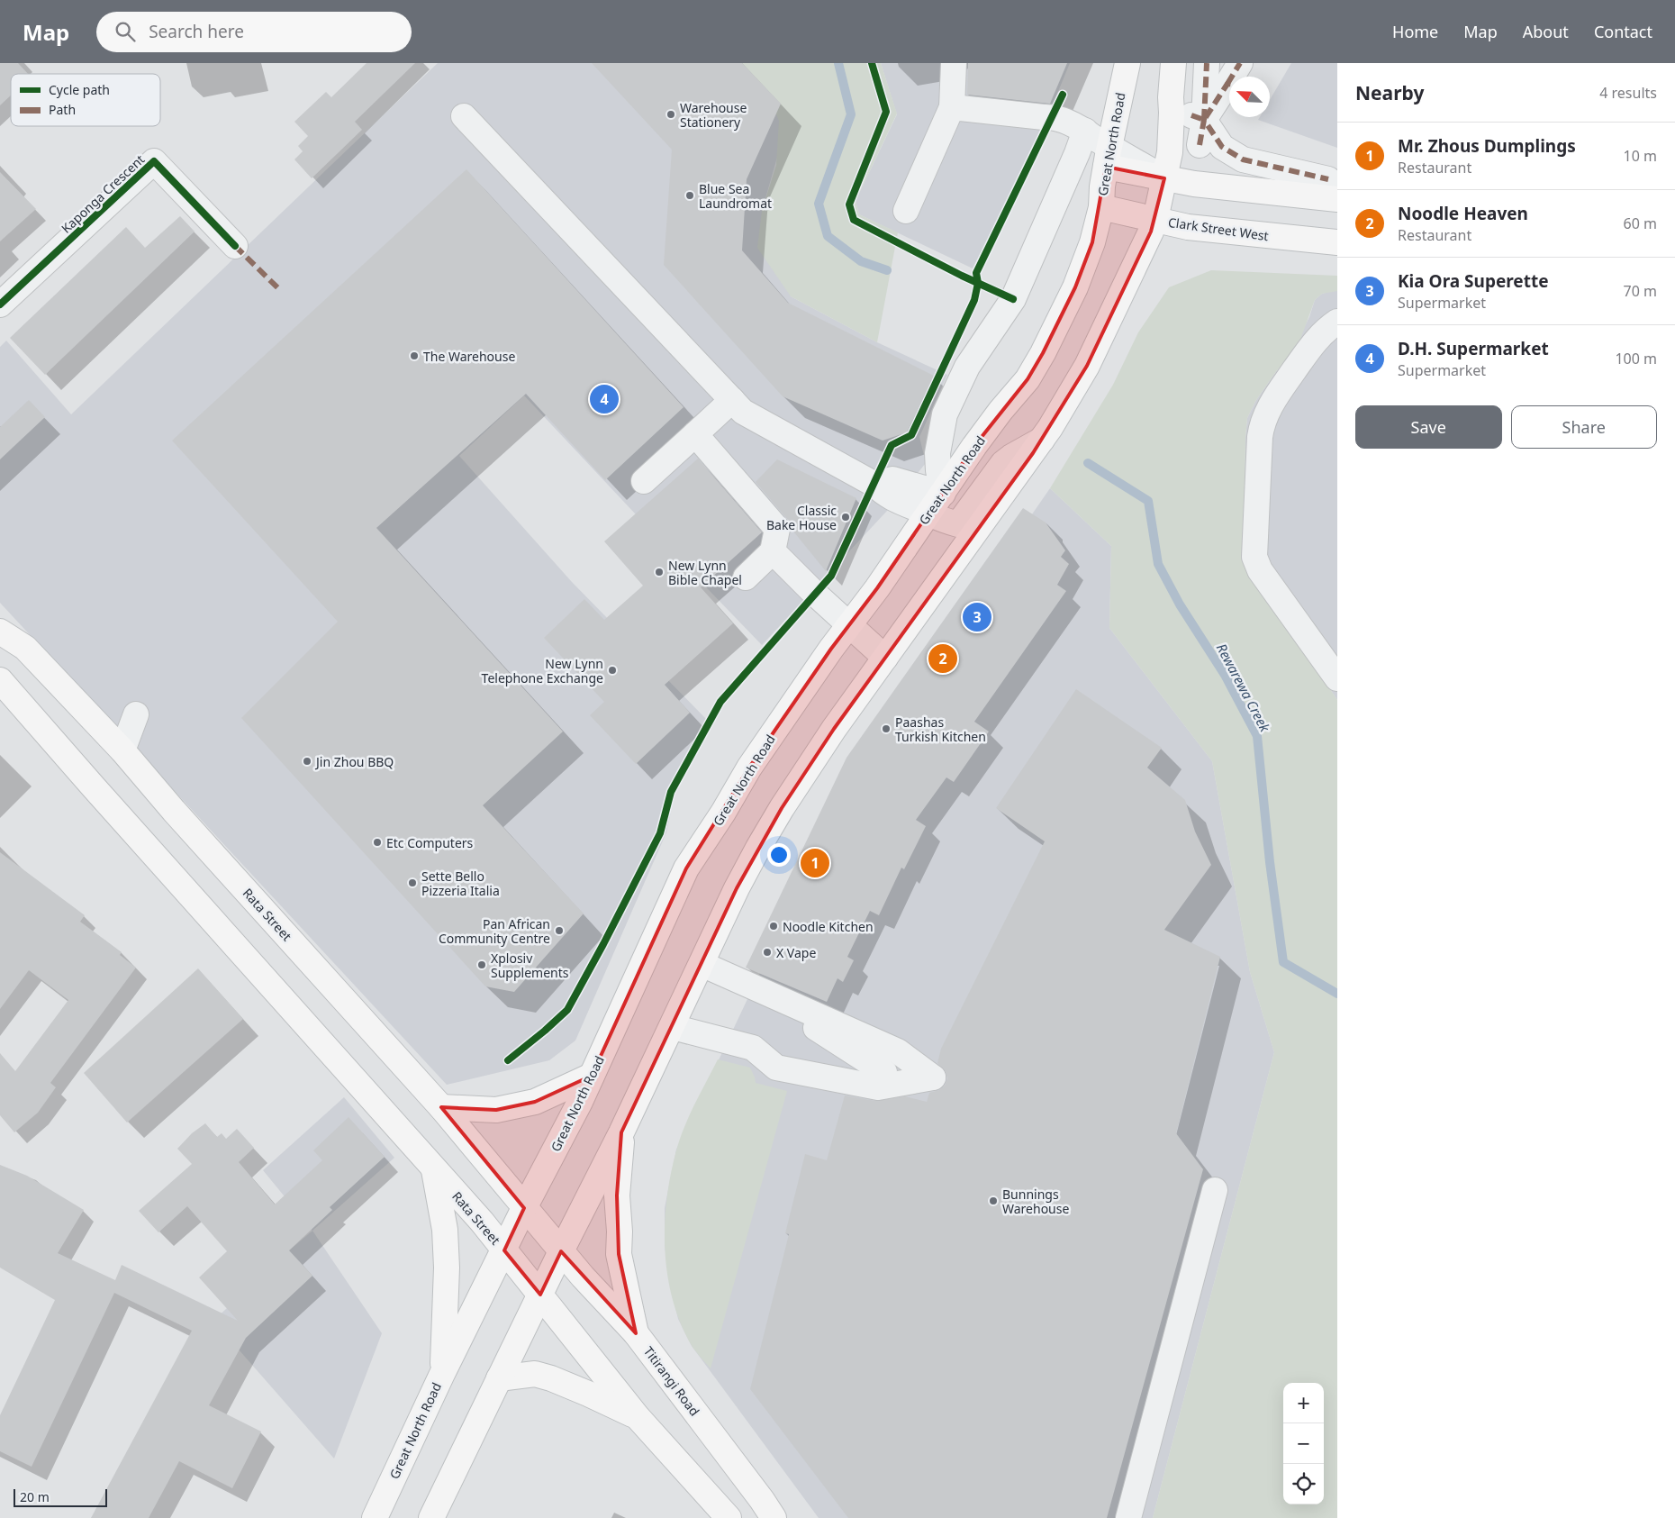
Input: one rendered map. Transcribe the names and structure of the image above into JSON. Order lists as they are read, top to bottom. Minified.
{"streets":{"main road":["Great North Road","Clark Street West","Rata Street","Titirangi Road"],"street":["Kaponga Crescent"]},"crossings":[["Great North Road","Clark Street West"],["Great North Road","Rata Street"],["Great North Road","Titirangi Road"],["Rata Street","Titirangi Road"]],"water":["Rewarewa Creek"],"places":["Warehouse Stationery","Blue Sea Laundromat","The Warehouse","Classic Bake House","New Lynn Bible Chapel","New Lynn Telephone Exchange","Paashas Turkish Kitchen","Jin Zhou BBQ","Etc Computers","Sette Bello Pizzeria Italia","Noodle Kitchen","Pan African Community Centre","X Vape","Xplosiv Supplements","Bunnings Warehouse"],"legend":["Cycle path","Path"],"scale_bar":"20 m","north":"top left","page":{"header":"Map","search":"Search here","nav":["Home","Map","About","Contact"],"heading":["Nearby","4 results"],"list":[{"mark":"1","name":"Mr. Zhous Dumplings","note":"Restaurant","value":"10 m"},{"mark":"2","name":"Noodle Heaven","note":"Restaurant","value":"60 m"},{"mark":"3","name":"Kia Ora Superette","note":"Supermarket","value":"70 m"},{"mark":"4","name":"D.H. Supermarket","note":"Supermarket","value":"100 m"}],"pins":["4","3","2","1"],"buttons":["Save","Share"],"map_buttons":["+","−"],"scale":"20 m"}}
